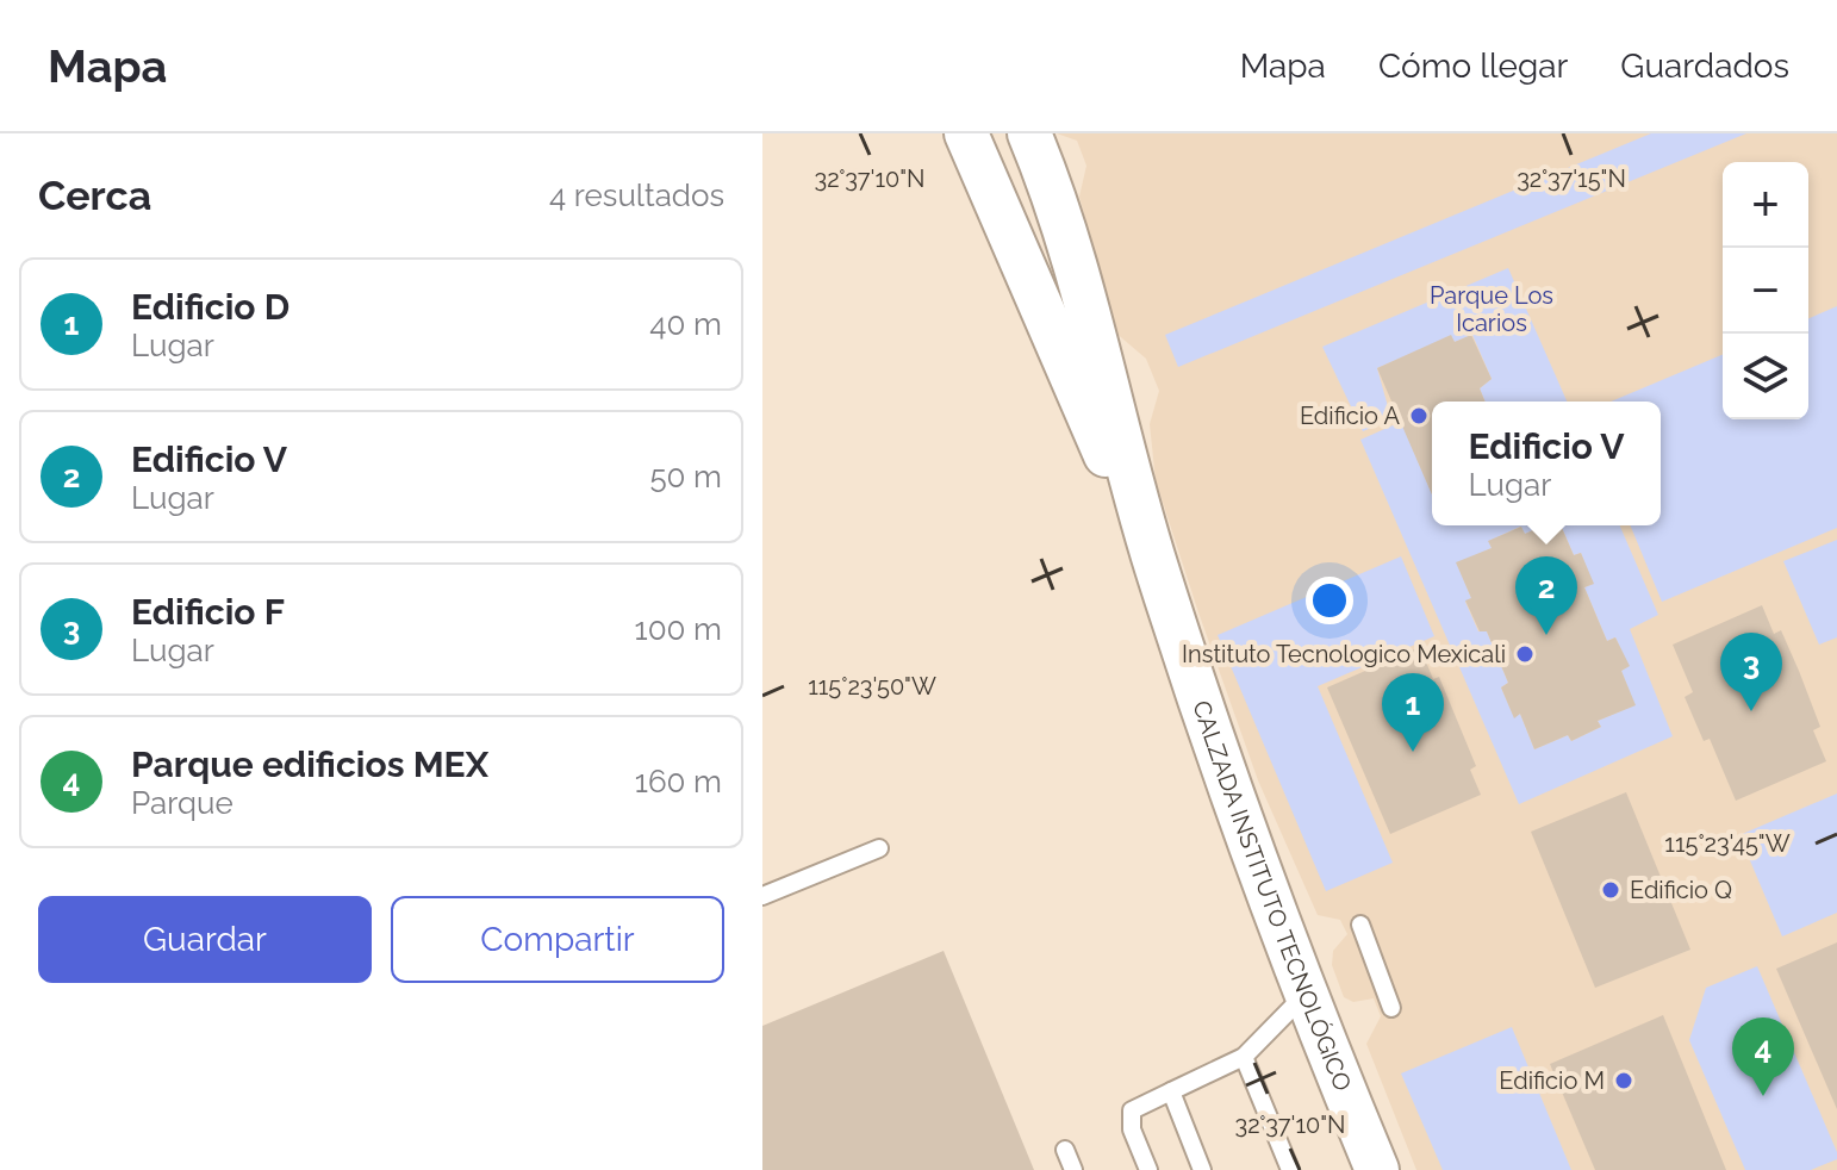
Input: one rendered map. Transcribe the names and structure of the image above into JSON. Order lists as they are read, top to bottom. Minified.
{"streets":{"street":["CALZADA INSTITUTO TECNOLÓGICO"]},"parks":["Parque Los Icarios"],"places":["Edificio A","Instituto Tecnologico Mexicali","Edificio Q","Edificio M"],"page":{"header":"Mapa","nav":["Mapa","Cómo llegar","Guardados"],"heading":["Cerca","4 resultados"],"map_buttons":["+","−"],"list":[{"mark":"1","name":"Edificio D","note":"Lugar","value":"40 m"},{"mark":"2","name":"Edificio V","note":"Lugar","value":"50 m"},{"mark":"3","name":"Edificio F","note":"Lugar","value":"100 m"},{"mark":"4","name":"Parque edificios MEX","note":"Parque","value":"160 m"}],"popup":["Edificio V","Lugar"],"pins":["2","3","1","4"],"buttons":["Guardar","Compartir"]},"coordinates":["32°37'10\"N","32°37'15\"N","115°23'50\"W","115°23'45\"W"]}
